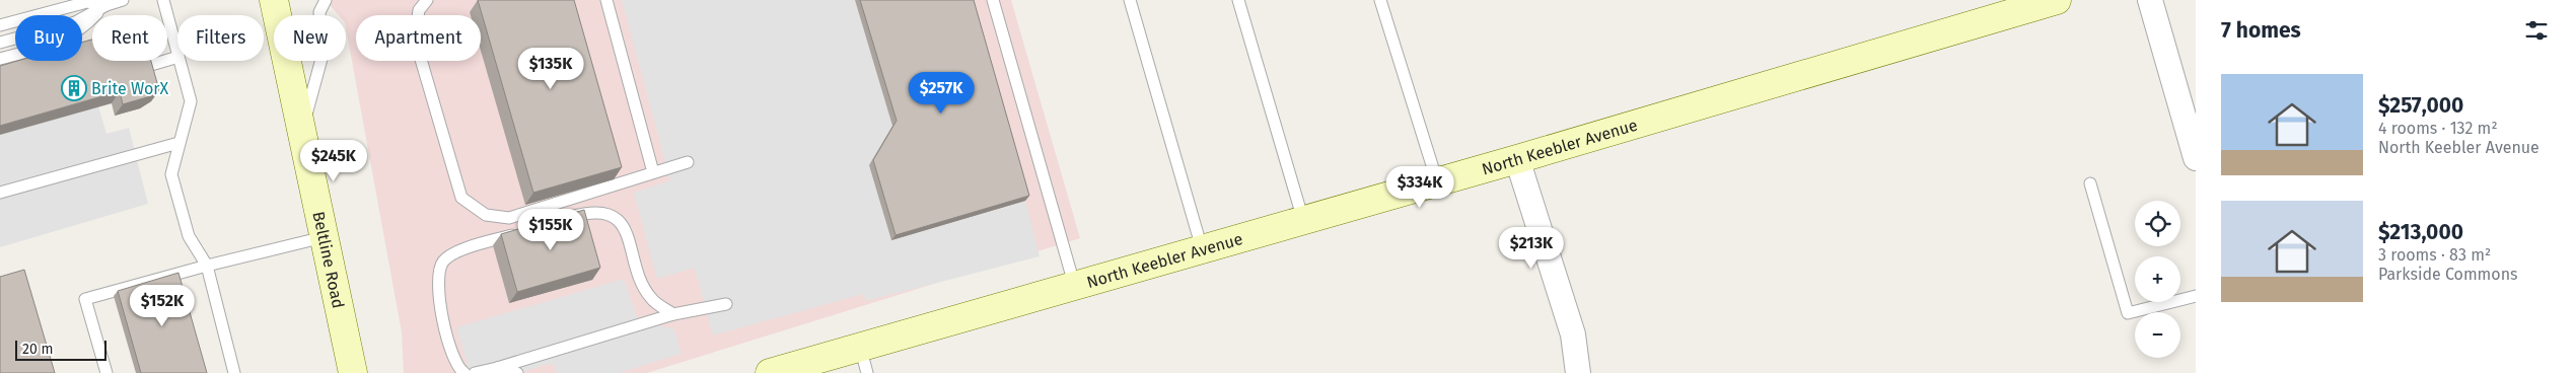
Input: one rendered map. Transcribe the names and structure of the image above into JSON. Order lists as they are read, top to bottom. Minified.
{"streets":{"street":["North Keebler Avenue","Beltline Road"]},"places":{"building":["Brite WorX"]},"scale_bar":"20 m","page":{"heading":"7 homes","chip":["Buy","Rent","Filters","New","Apartment"],"price":["$135K","$257K","$245K","$334K","$155K","$213K","$152K"],"list":[{"name":"$257,000","note":"4 rooms · 132 m² · North Keebler Avenue"},{"name":"$213,000","note":"3 rooms · 83 m² · Parkside Commons"}],"map_buttons":["+","−"],"scale":"20 m"}}
